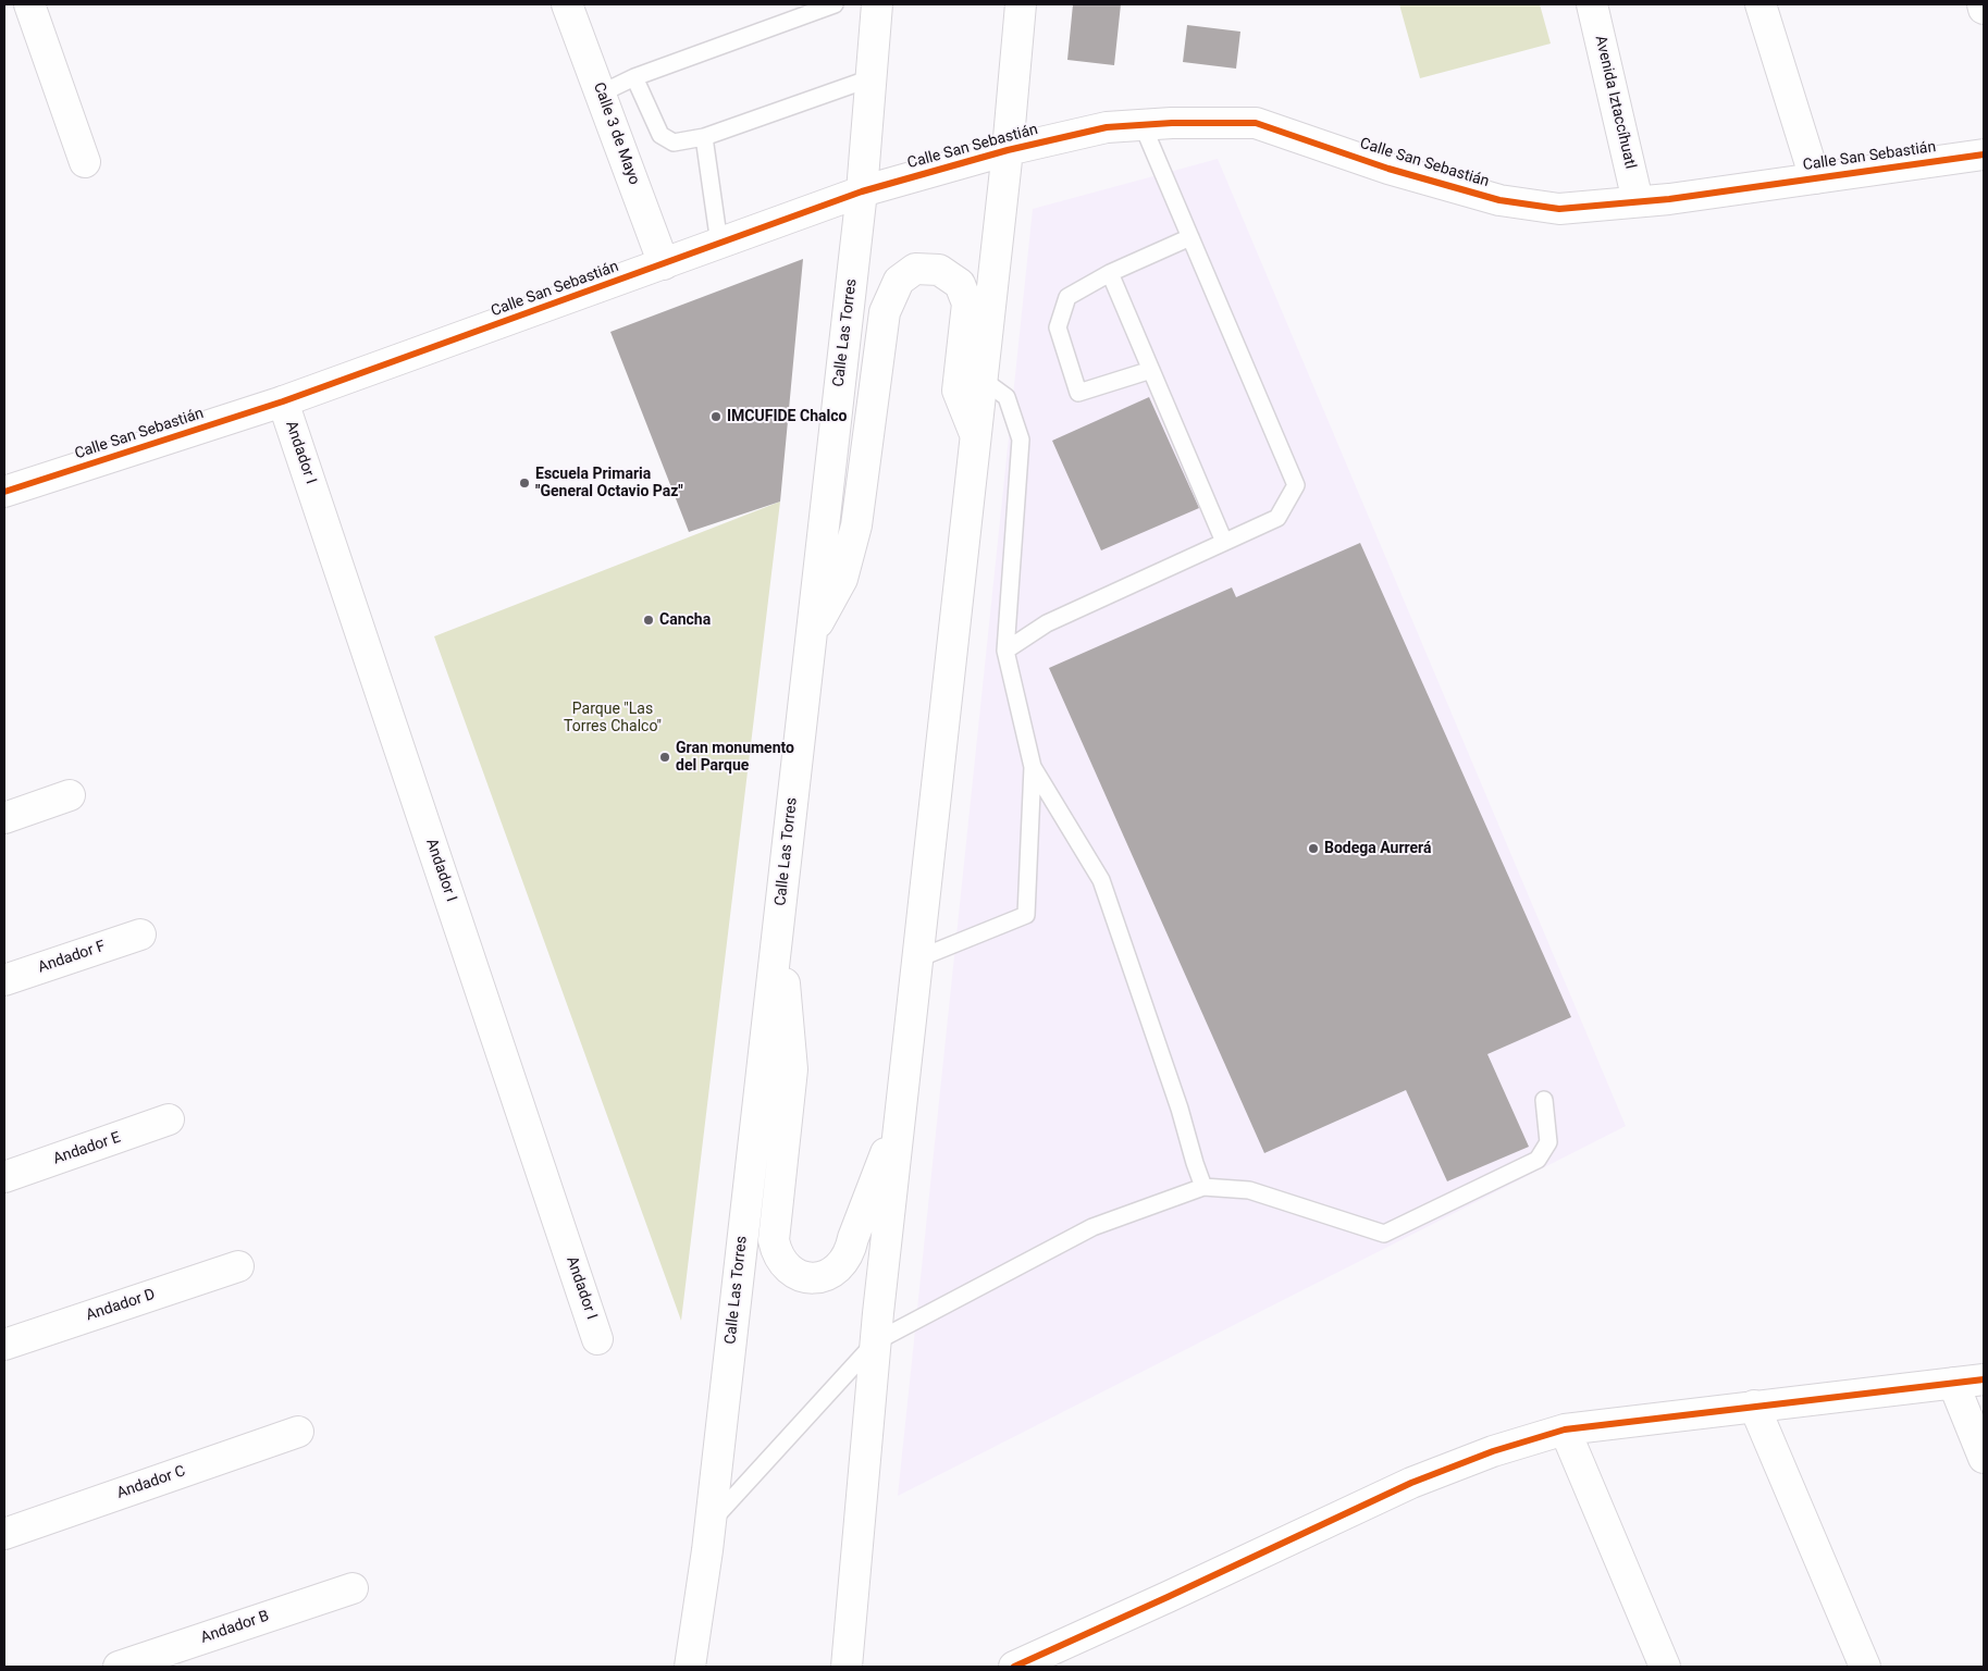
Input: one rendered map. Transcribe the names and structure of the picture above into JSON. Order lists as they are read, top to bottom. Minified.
{"streets":{"street":["Avenida Iztaccíhuatl","Calle 3 de Mayo","Calle San Sebastián","Calle Las Torres","Andador I","Andador F","Andador E","Andador D","Andador C","Andador B"]},"crossings":[["Avenida Iztaccíhuatl","Calle San Sebastián"],["Calle 3 de Mayo","Calle San Sebastián"],["Calle San Sebastián","Calle Las Torres"],["Calle San Sebastián","Andador I"]],"parks":["Parque \"Las Torres Chalco\""],"places":["IMCUFIDE Chalco","Escuela Primaria \"General Octavio Paz\"","Cancha","Gran monumento del Parque","Bodega Aurrerá"]}
